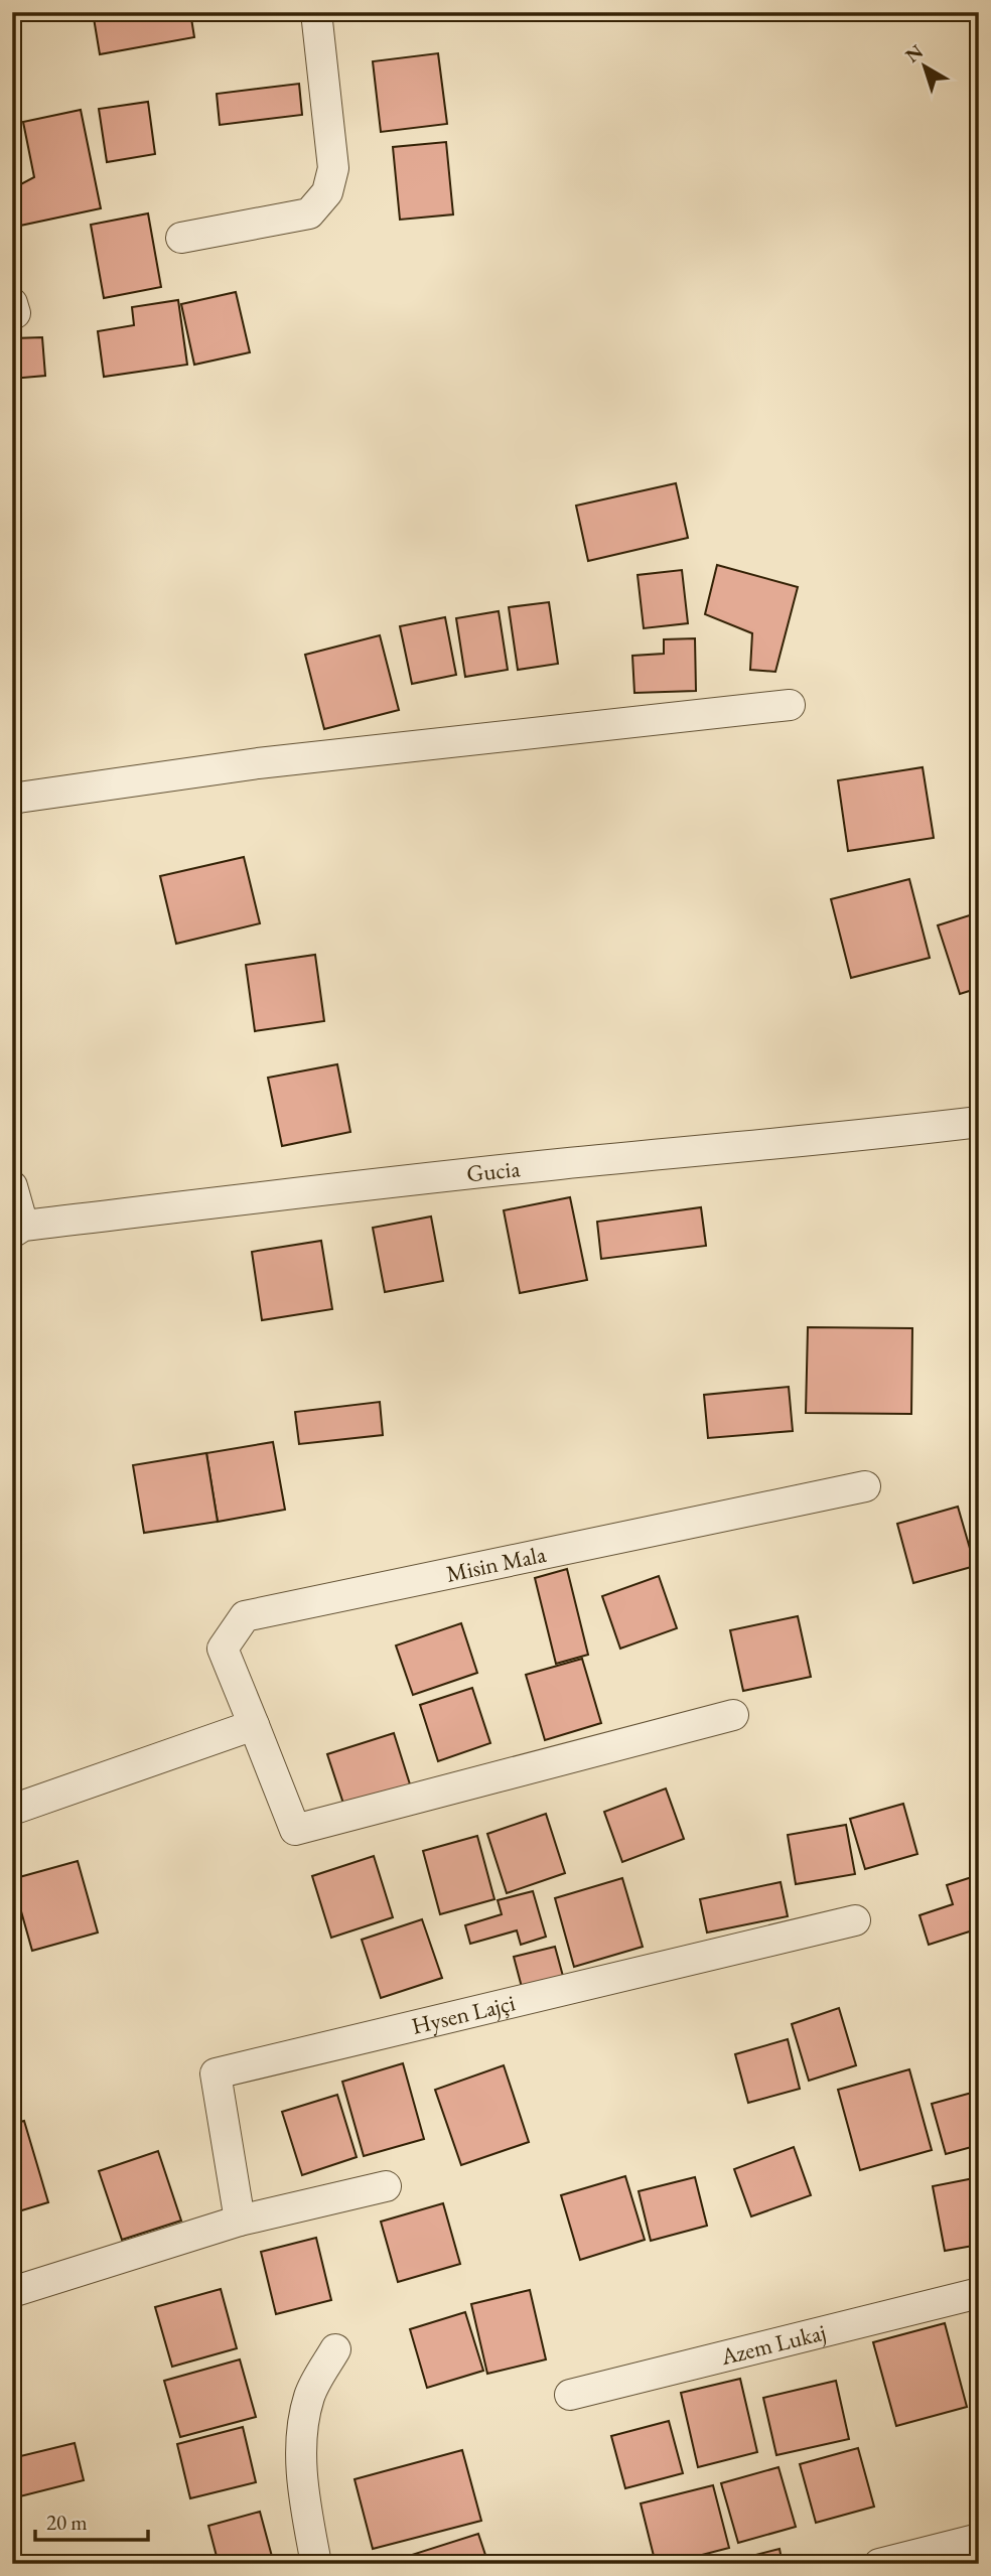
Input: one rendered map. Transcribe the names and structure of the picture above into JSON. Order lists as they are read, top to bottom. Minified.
{"streets":{"street":["Gucia","Misin Mala","Hysen Lajçi","Azem Lukaj"]},"scale_bar":"20 m","north":"top left"}
